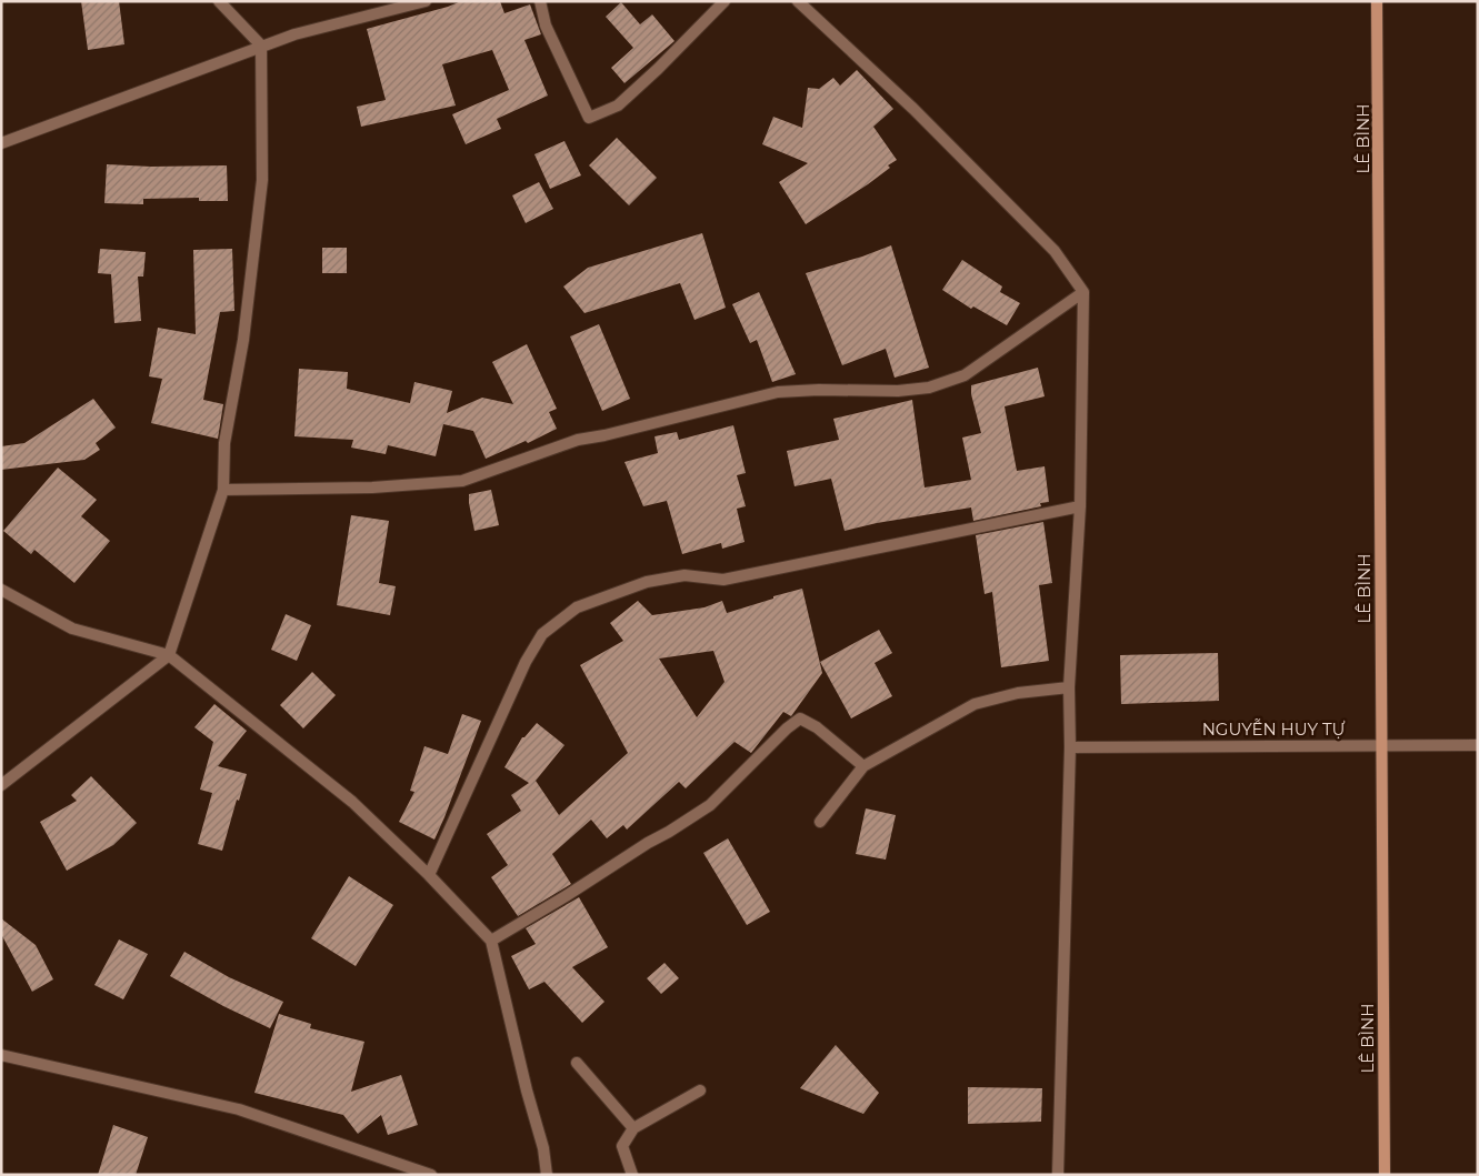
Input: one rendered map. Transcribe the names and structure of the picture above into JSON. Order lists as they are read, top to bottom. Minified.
{"streets":{"street":["LÊ BÌNH","NGUYỄN HUY TỰ"]},"crossings":[["LÊ BÌNH","NGUYỄN HUY TỰ"]]}
